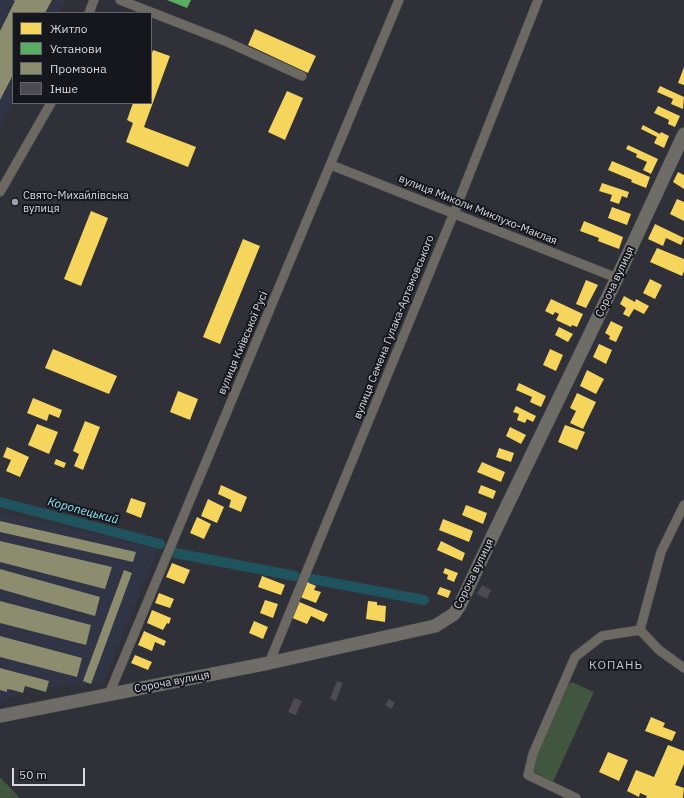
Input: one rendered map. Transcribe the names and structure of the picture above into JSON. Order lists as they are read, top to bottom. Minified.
{"streets":{"main road":["Сороча вулиця"],"street":["вулиця Миколи Миклухо-Маклая","вулиця Семена Гулака-Артемовського","вулиця Київської Русі"]},"crossings":[["вулиця Миколи Миклухо-Маклая","Сороча вулиця"],["вулиця Миколи Миклухо-Маклая","вулиця Семена Гулака-Артемовського"],["вулиця Миколи Миклухо-Маклая","вулиця Київської Русі"],["Сороча вулиця","вулиця Семена Гулака-Артемовського"],["Сороча вулиця","вулиця Київської Русі"]],"districts":["КОПАНЬ"],"water":["Коропецький"],"places":["Свято-Михайлівська вулиця"],"legend":["Житло","Установи","Промзона","Інше"],"scale_bar":"50 m"}
